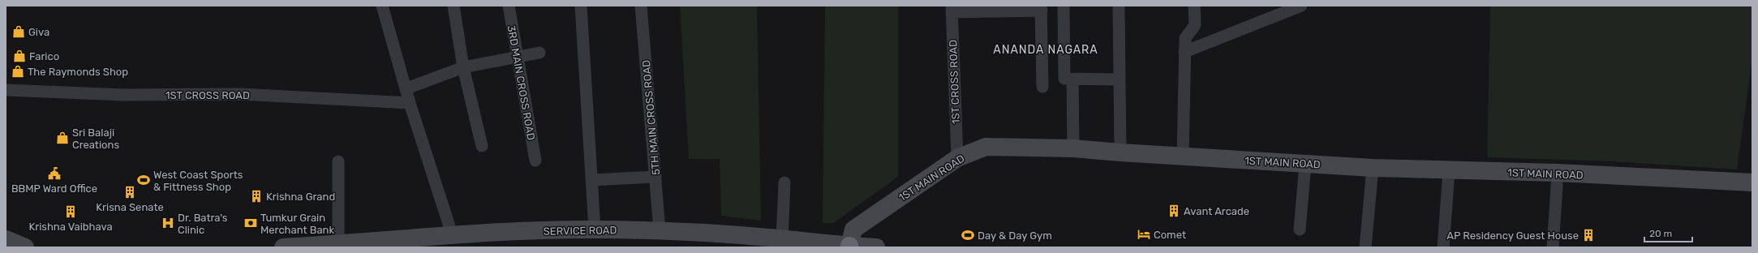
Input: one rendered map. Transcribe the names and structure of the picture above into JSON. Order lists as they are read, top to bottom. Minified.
{"streets":{"street":["1ST CROSS ROAD","3RD MAIN CROSS ROAD","5TH MAIN CROSS ROAD","1ST MAIN ROAD","SERVICE ROAD"]},"crossings":[["1ST CROSS ROAD","1ST MAIN ROAD"],["5TH MAIN CROSS ROAD","SERVICE ROAD"],["1ST MAIN ROAD","SERVICE ROAD"]],"districts":["ANANDA NAGARA"],"places":{"shop":["Giva","Farico","The Raymonds Shop","Sri Balaji Creations"],"public building":["BBMP Ward Office"],"sports":["West Coast Sports & Fittness Shop","Day & Day Gym"],"building":["Krisna Senate","Krishna Grand","Avant Arcade","Krishna Vaibhava","AP Residency Guest House"],"hospital":["Dr. Batra's Clinic"],"bank":["Tumkur Grain Merchant Bank"],"hotel":["Comet"]},"scale_bar":"20 m"}
